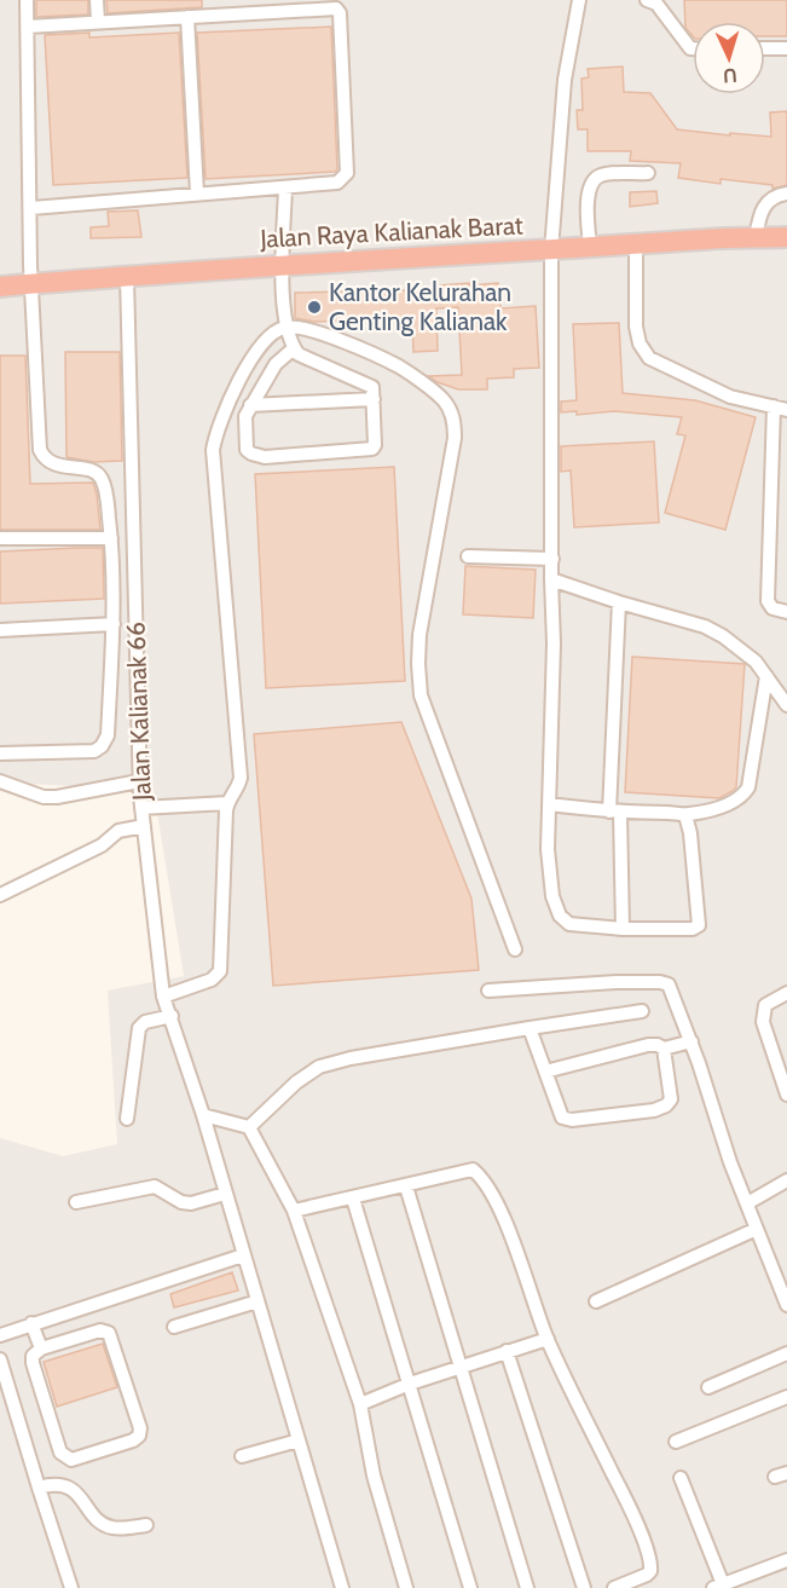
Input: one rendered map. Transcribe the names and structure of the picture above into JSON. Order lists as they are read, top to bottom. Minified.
{"streets":{"highway":["Jalan Raya Kalianak Barat"],"lane":["Jalan Kalianak 66"]},"crossings":[["Jalan Raya Kalianak Barat","Jalan Kalianak 66"]],"places":["Kantor Kelurahan Genting Kalianak"],"north":"bottom"}
